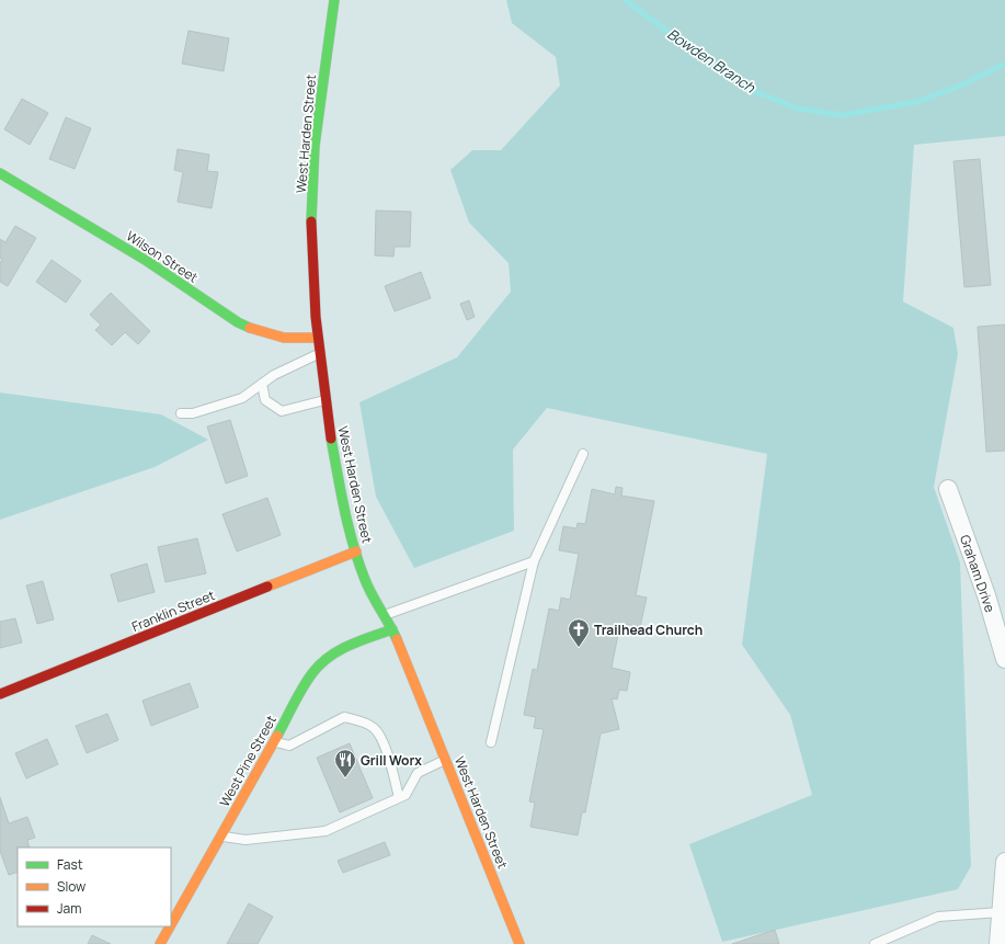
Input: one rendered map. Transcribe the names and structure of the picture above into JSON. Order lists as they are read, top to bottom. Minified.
{"streets":{"street":["West Harden Street","Wilson Street","Graham Drive","Franklin Street","West Pine Street"]},"crossings":[["West Harden Street","Wilson Street"],["West Harden Street","Franklin Street"],["West Harden Street","West Pine Street"]],"water":["Bowden Branch"],"places":{"church":["Trailhead Church"],"restaurant":["Grill Worx"]},"legend":["Fast","Slow","Jam"]}
